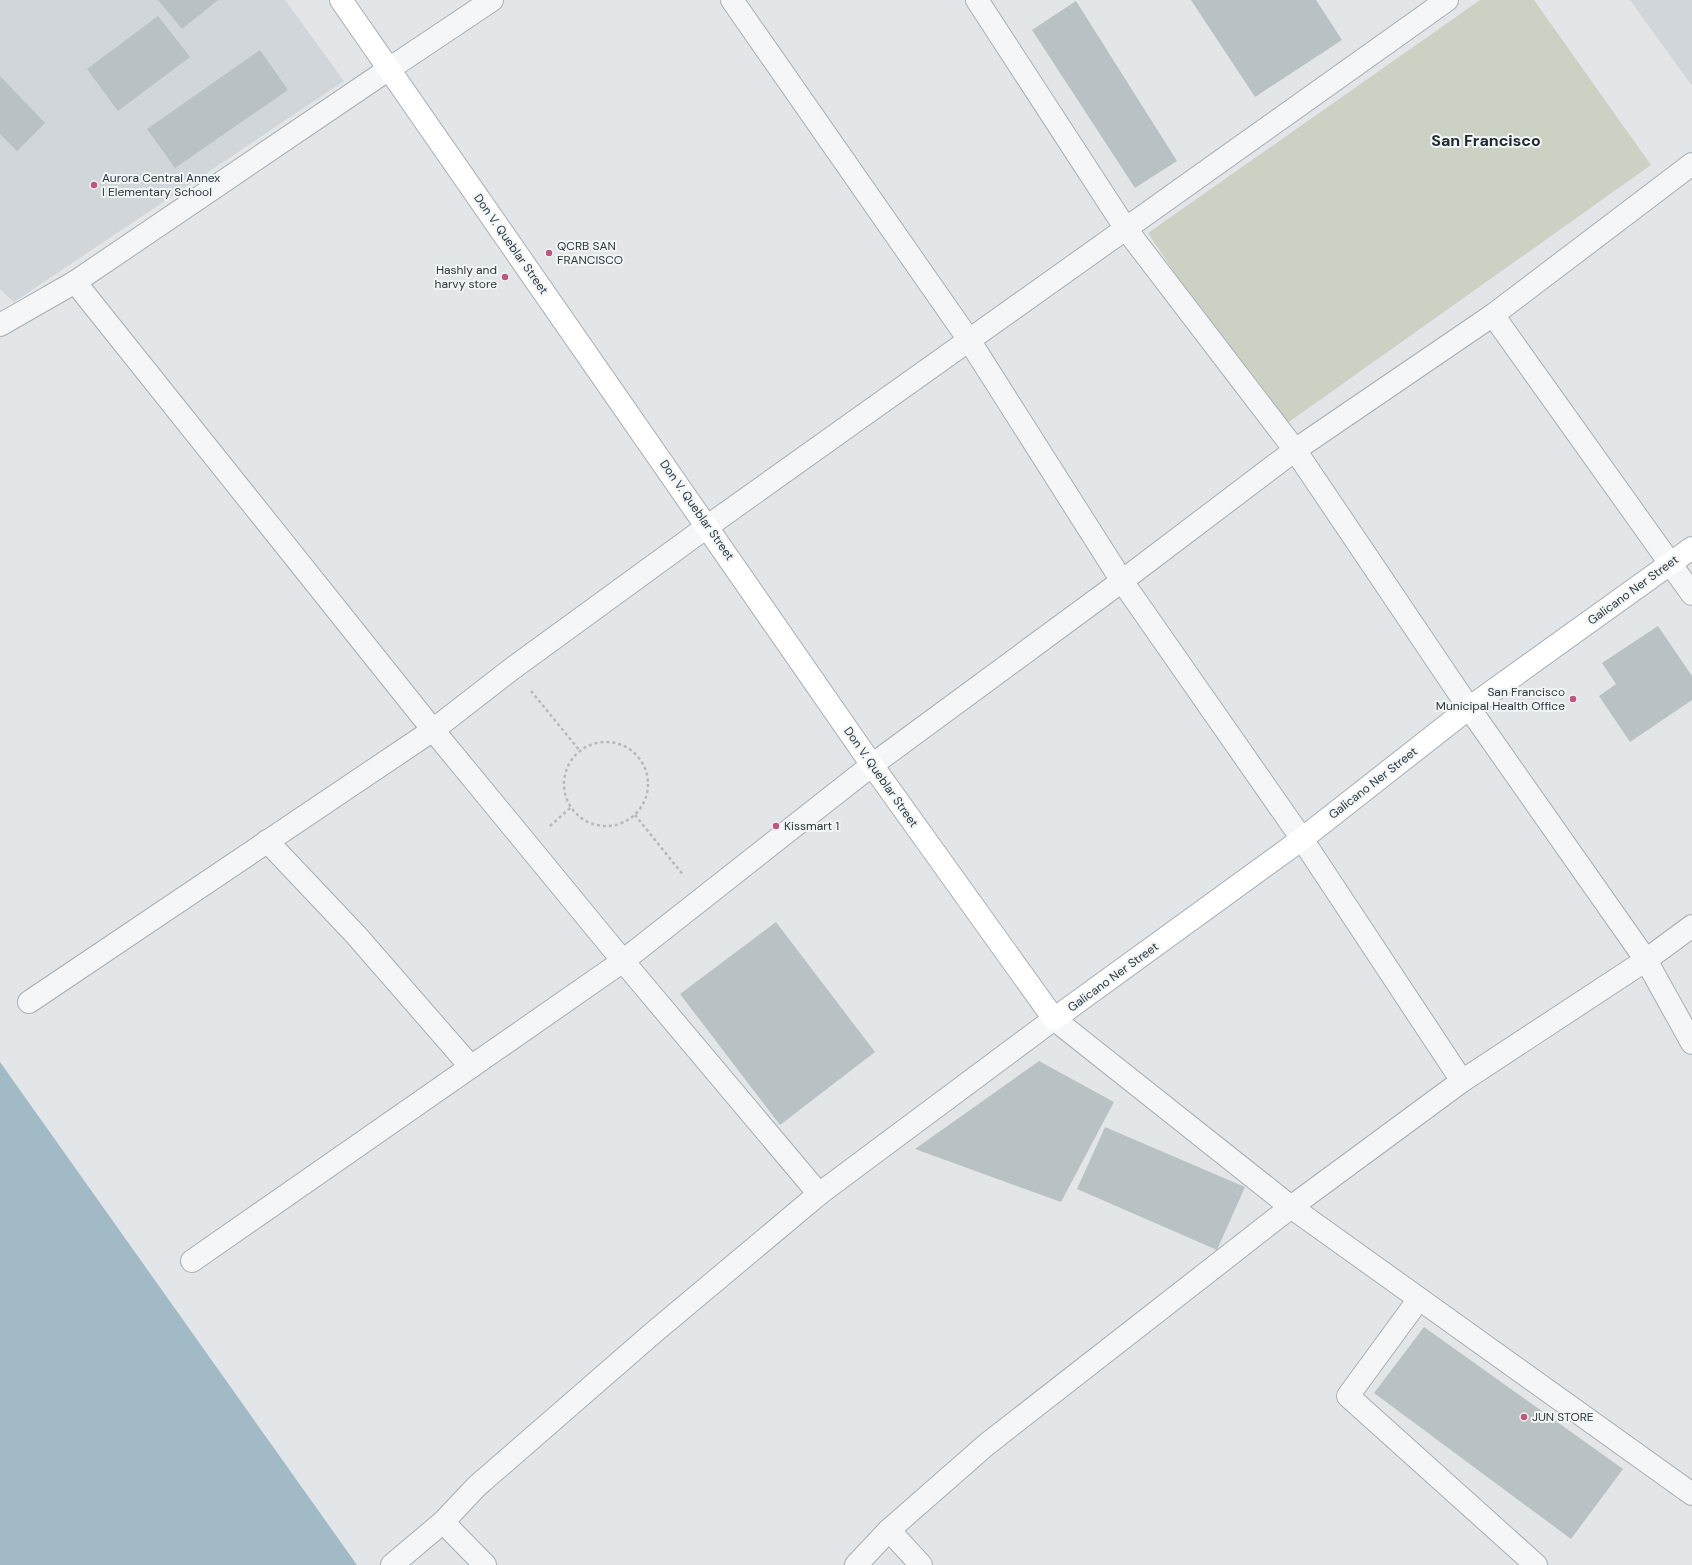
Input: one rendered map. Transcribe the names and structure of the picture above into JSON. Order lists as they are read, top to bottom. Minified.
{"streets":{"main road":["Don V. Queblar Street","Galicano Ner Street"]},"crossings":[["Don V. Queblar Street","Galicano Ner Street"]],"districts":["San Francisco"],"places":["Aurora Central Annex I Elementary School","QCRB SAN FRANCISCO","Hashly and harvy store","San Francisco Municipal Health Office","Kissmart 1","JUN STORE"]}
